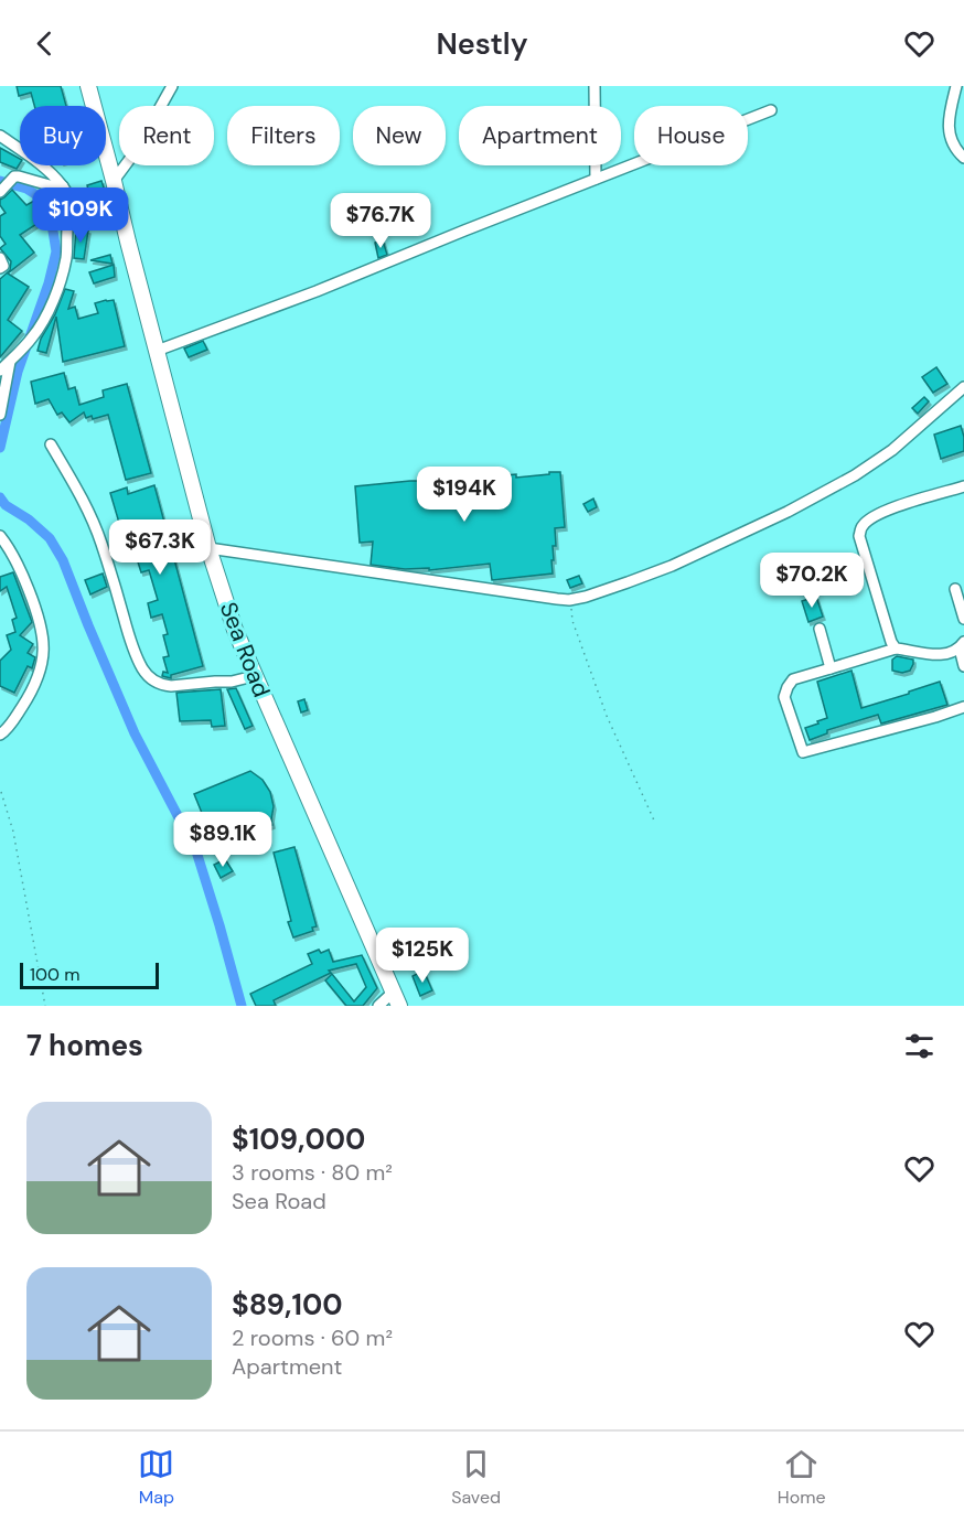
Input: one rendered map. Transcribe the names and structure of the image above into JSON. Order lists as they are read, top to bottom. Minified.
{"streets":{"highway":["Sea Road"]},"scale_bar":"100 m","page":{"header":"Nestly","chip":["Buy","Rent","Filters","New","Apartment","House"],"price":["$109K","$76.7K","$194K","$67.3K","$70.2K","$89.1K","$125K"],"scale":"100 m","heading":"7 homes","list":[{"name":"$109,000","note":"3 rooms · 80 m² · Sea Road"},{"name":"$89,100","note":"2 rooms · 60 m² · Apartment"}],"tabs":["Map","Saved","Home"]}}
